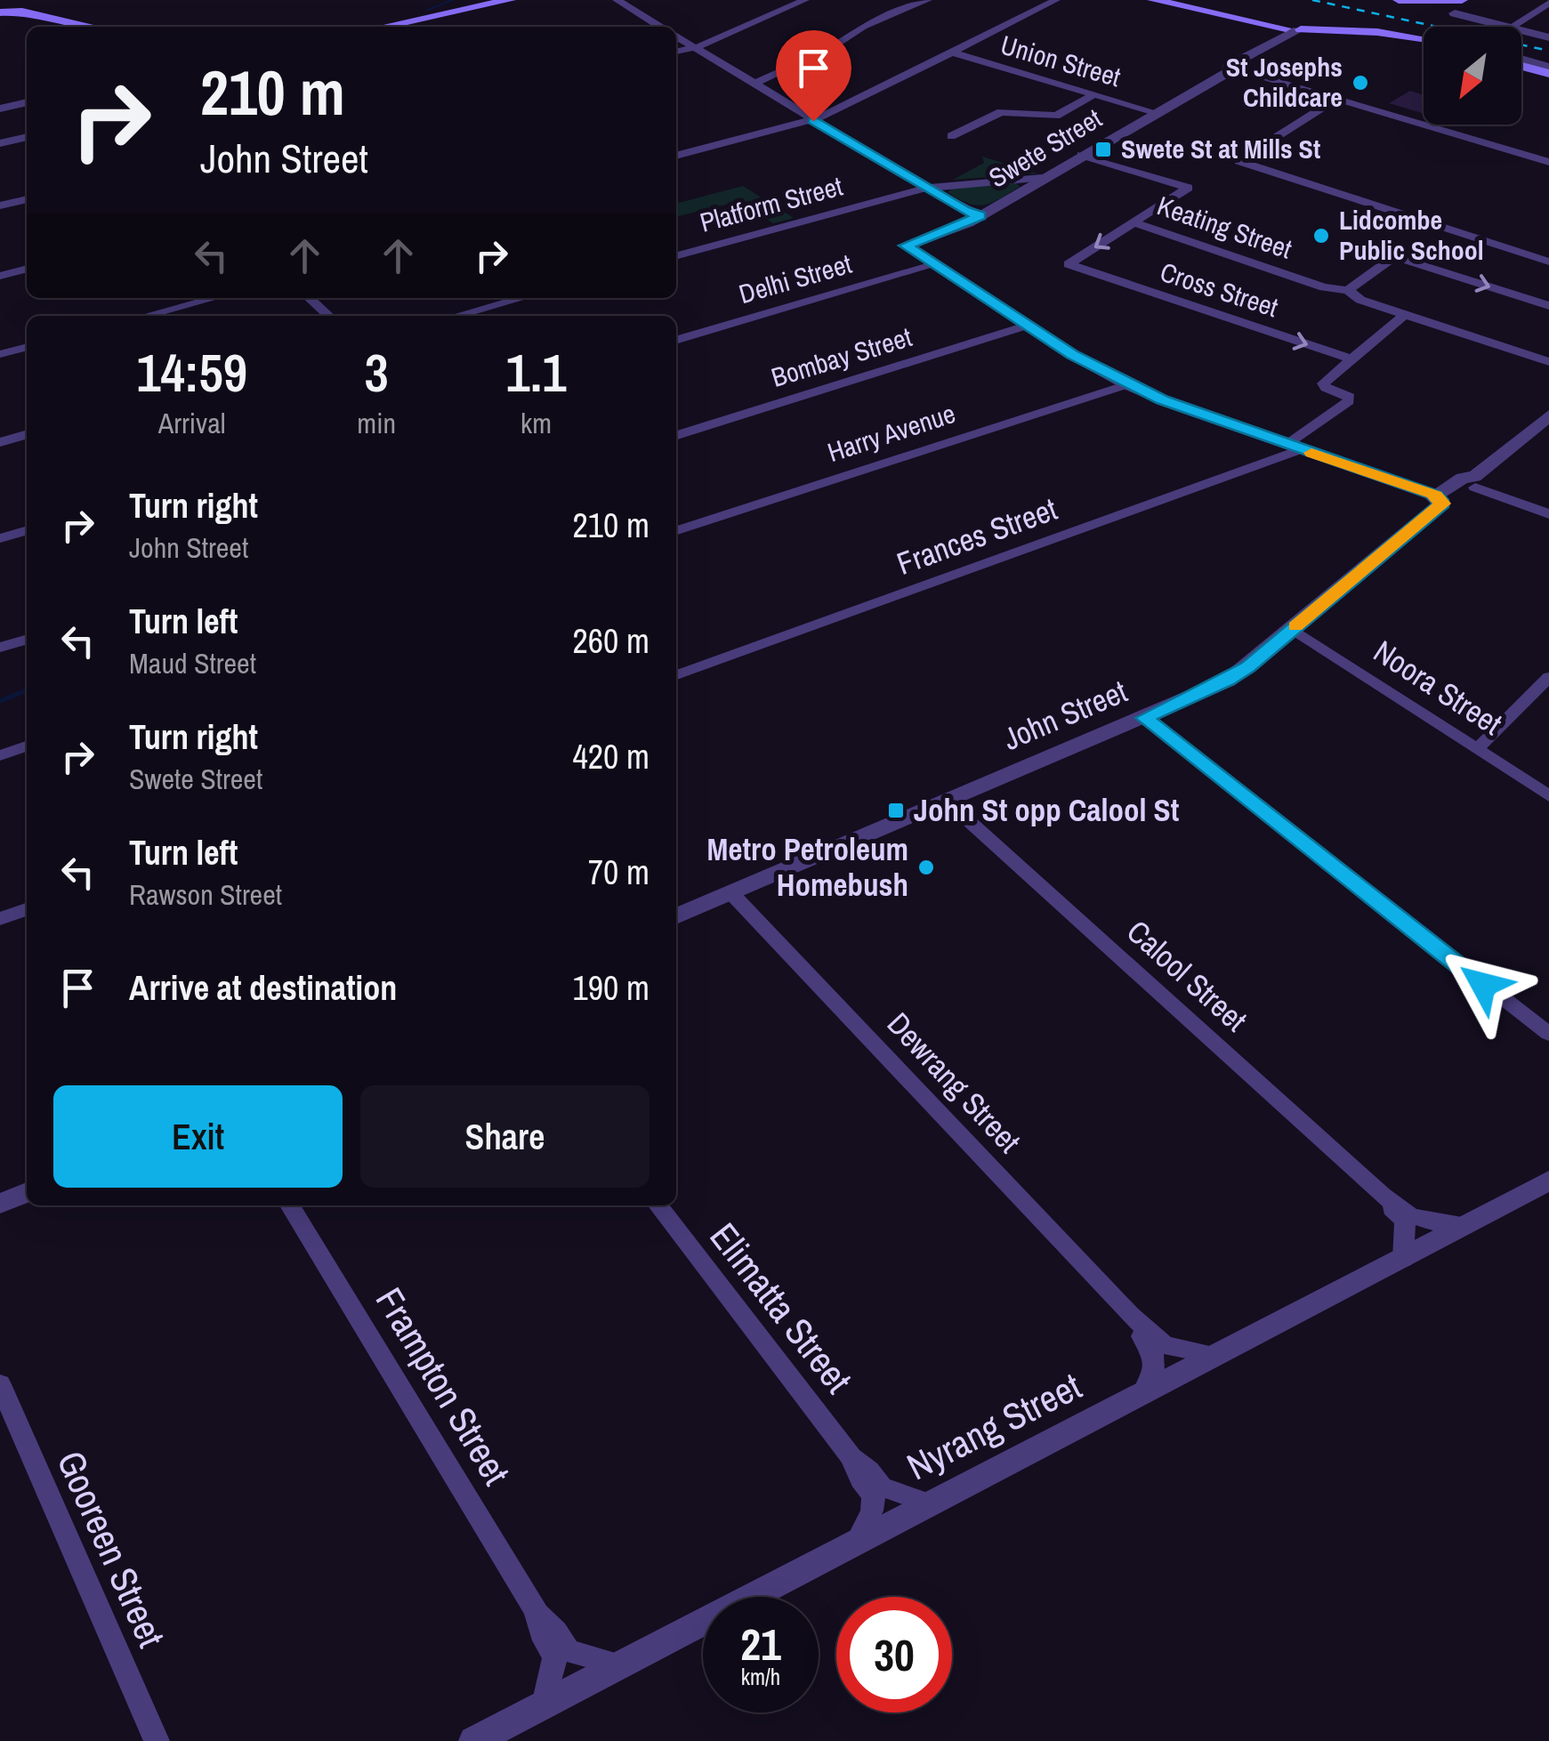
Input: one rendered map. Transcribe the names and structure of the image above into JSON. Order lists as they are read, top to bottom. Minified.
{"streets":{"street":["Union Street","Swete Street","Platform Street","Keating Street","Delhi Street","Cross Street","Bombay Street","Harry Avenue","Frances Street","Noora Street","John Street","Calool Street","Dewrang Street","Elimatta Street","Frampton Street","Nyrang Street","Gooreen Street"]},"crossings":[["Union Street","Swete Street"],["Swete Street","Platform Street"],["Swete Street","Delhi Street"],["Keating Street","Cross Street"],["Cross Street","Frances Street"],["Noora Street","John Street"],["John Street","Calool Street"],["John Street","Dewrang Street"],["Calool Street","Nyrang Street"],["Dewrang Street","Nyrang Street"],["Elimatta Street","Nyrang Street"],["Frampton Street","Nyrang Street"]],"places":{"other":["St Josephs Childcare","Lidcombe Public School","Metro Petroleum Homebush"],"transit":["Swete St at Mills St","John St opp Calool St"]},"north":"bottom left","page":{"turn":["210 m","John Street"],"eta":["14:59","Arrival","3","min","1.1","km"],"list":[{"name":"Turn right","note":"John Street","value":"210 m"},{"name":"Turn left","note":"Maud Street","value":"260 m"},{"name":"Turn right","note":"Swete Street","value":"420 m"},{"name":"Turn left","note":"Rawson Street","value":"70 m"},{"name":"Arrive at destination","value":"190 m"}],"buttons":["Exit","Share"],"speed":"21 km/h","limit":"30"}}
